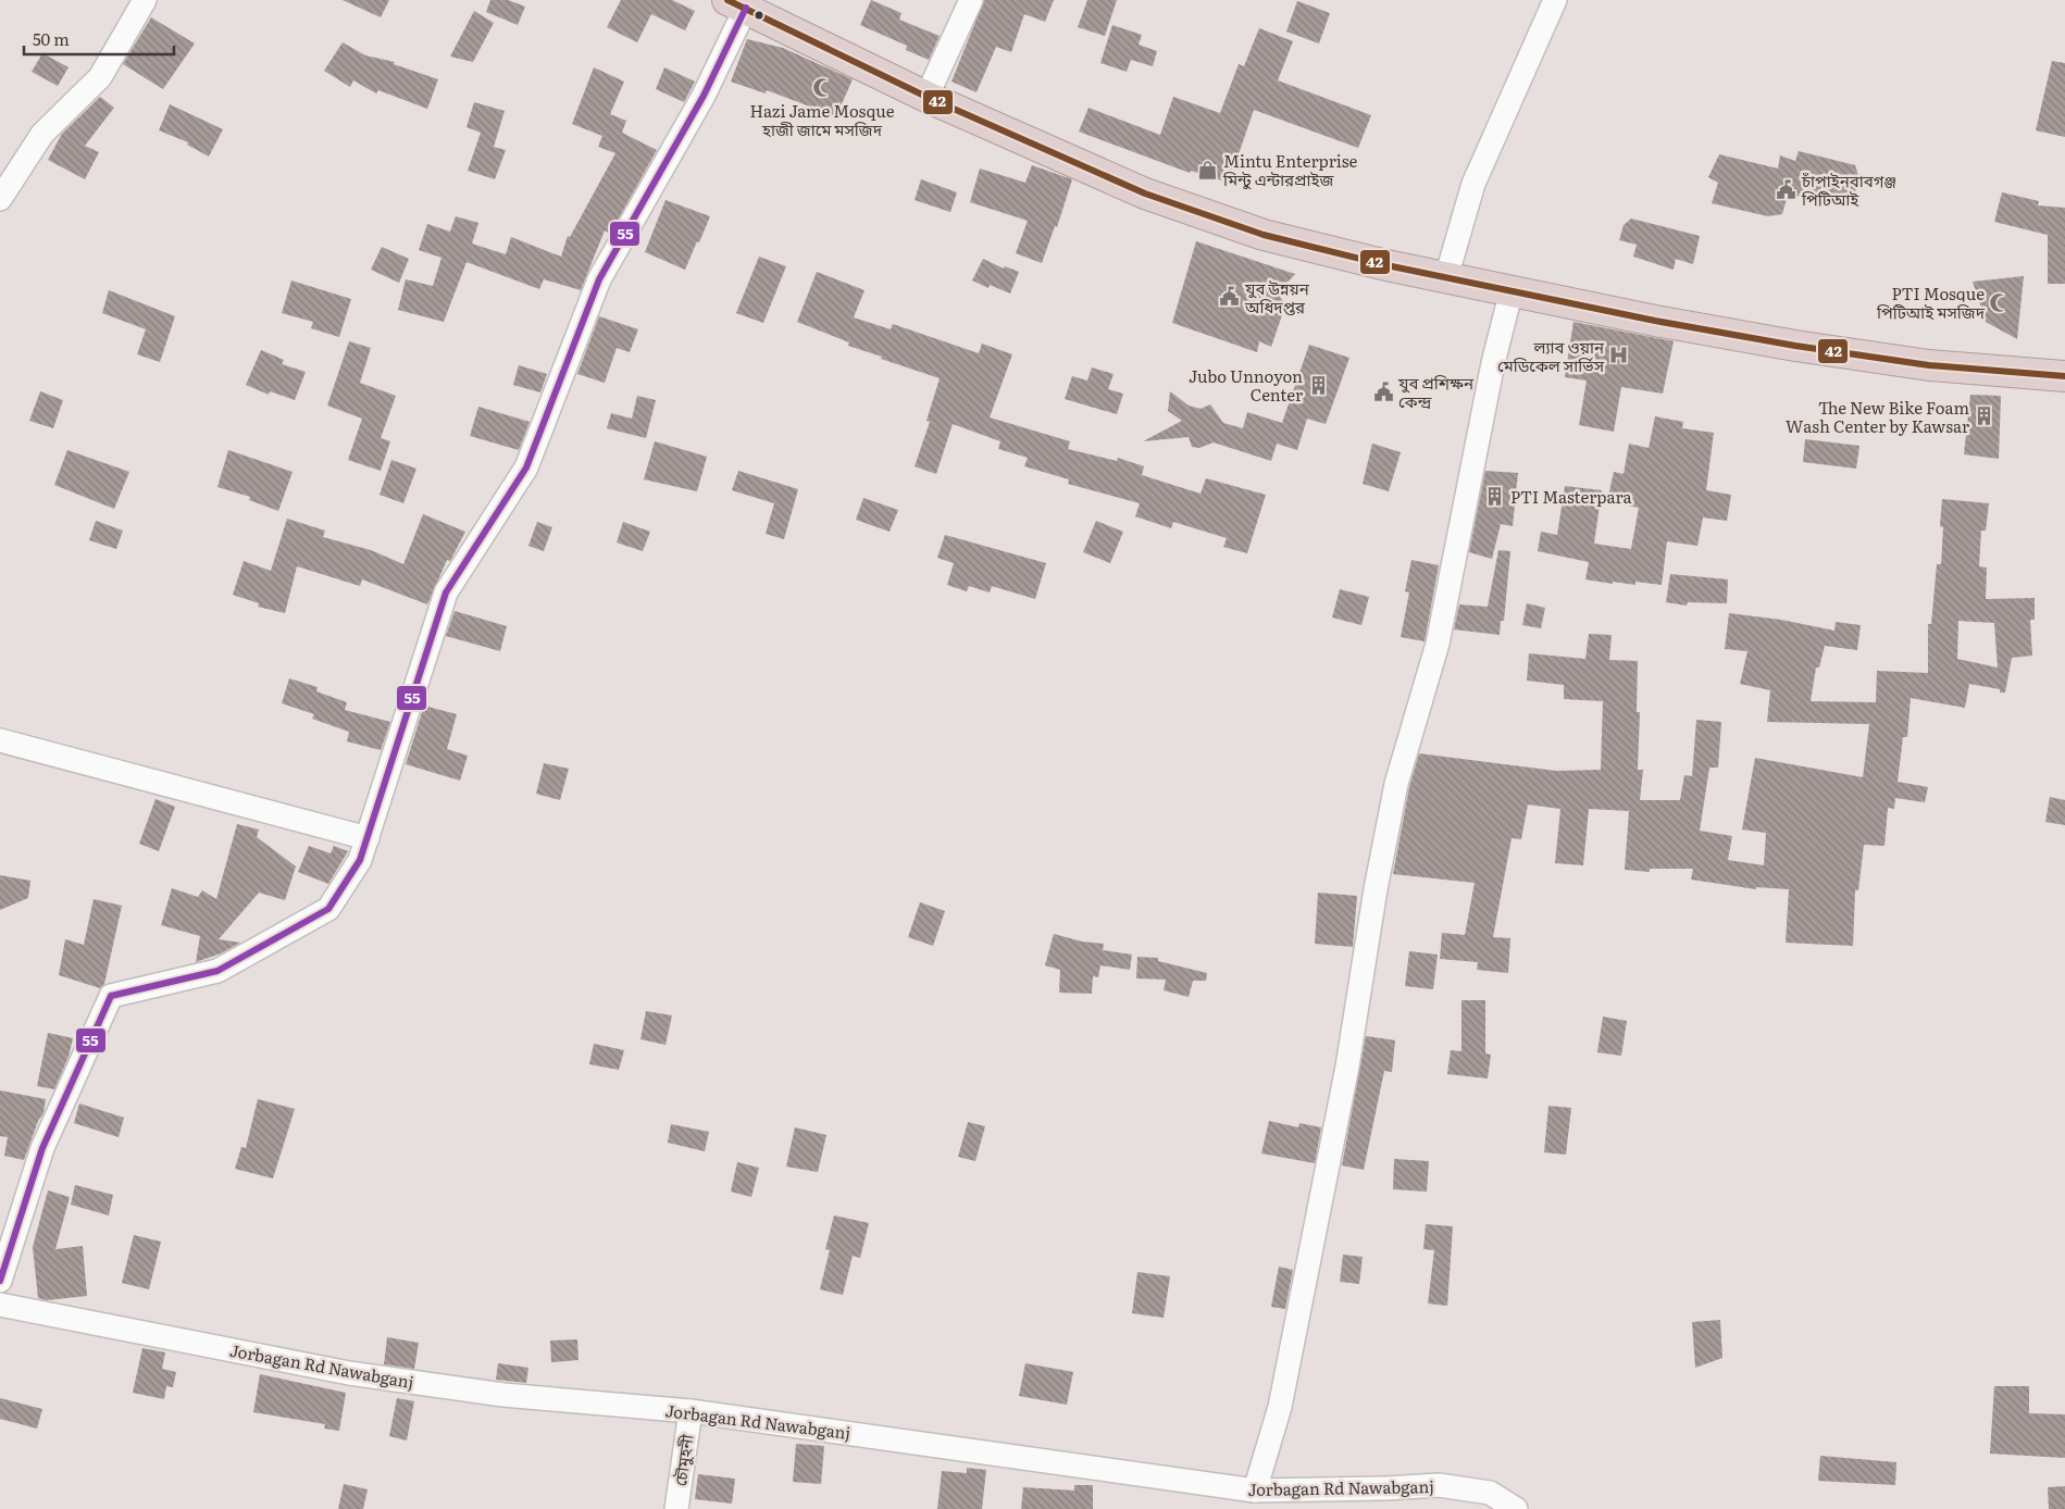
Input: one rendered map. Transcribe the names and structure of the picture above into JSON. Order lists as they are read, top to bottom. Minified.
{"streets":{"street":["Jorbagan Rd Nawabganj","চৌমুহনী"]},"crossings":[["Jorbagan Rd Nawabganj","চৌমুহনী"]],"places":{"mosque":["Hazi Jame Mosque হাজী জামে মসজিদ","PTI Mosque পিটিআই মসজিদ"],"shop":["Mintu Enterprise মিন্টু এন্টারপ্রাইজ"],"public building":["চাঁপাইনবাবগঞ্জ পিটিআই","যুব উন্নয়ন অধিদপ্তর","যুব প্রশিক্ষন কেন্দ্র"],"hospital":["ল্যাব ওয়ান মেডিকেল সার্ভিস"],"building":["Jubo Unnoyon Center","The New Bike Foam Wash Center by Kawsar","PTI Masterpara"]},"lines":["transit line 42","transit line 55"],"scale_bar":"50 m"}
